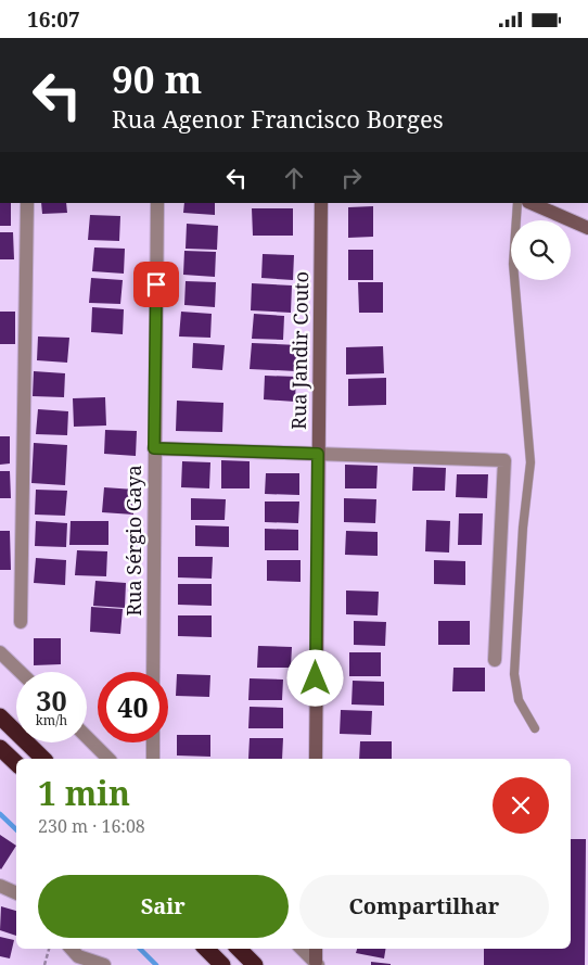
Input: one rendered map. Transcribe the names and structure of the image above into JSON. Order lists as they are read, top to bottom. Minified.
{"streets":{"street":["Rua Jandir Couto","Rua Sérgio Gaya"]},"page":{"status":"16:07","turn":["90 m","Rua Agenor Francisco Borges"],"speed":"30 km/h","limit":"40","heading":["1 min","230 m · 16:08"],"buttons":["Sair","Compartilhar"]}}
